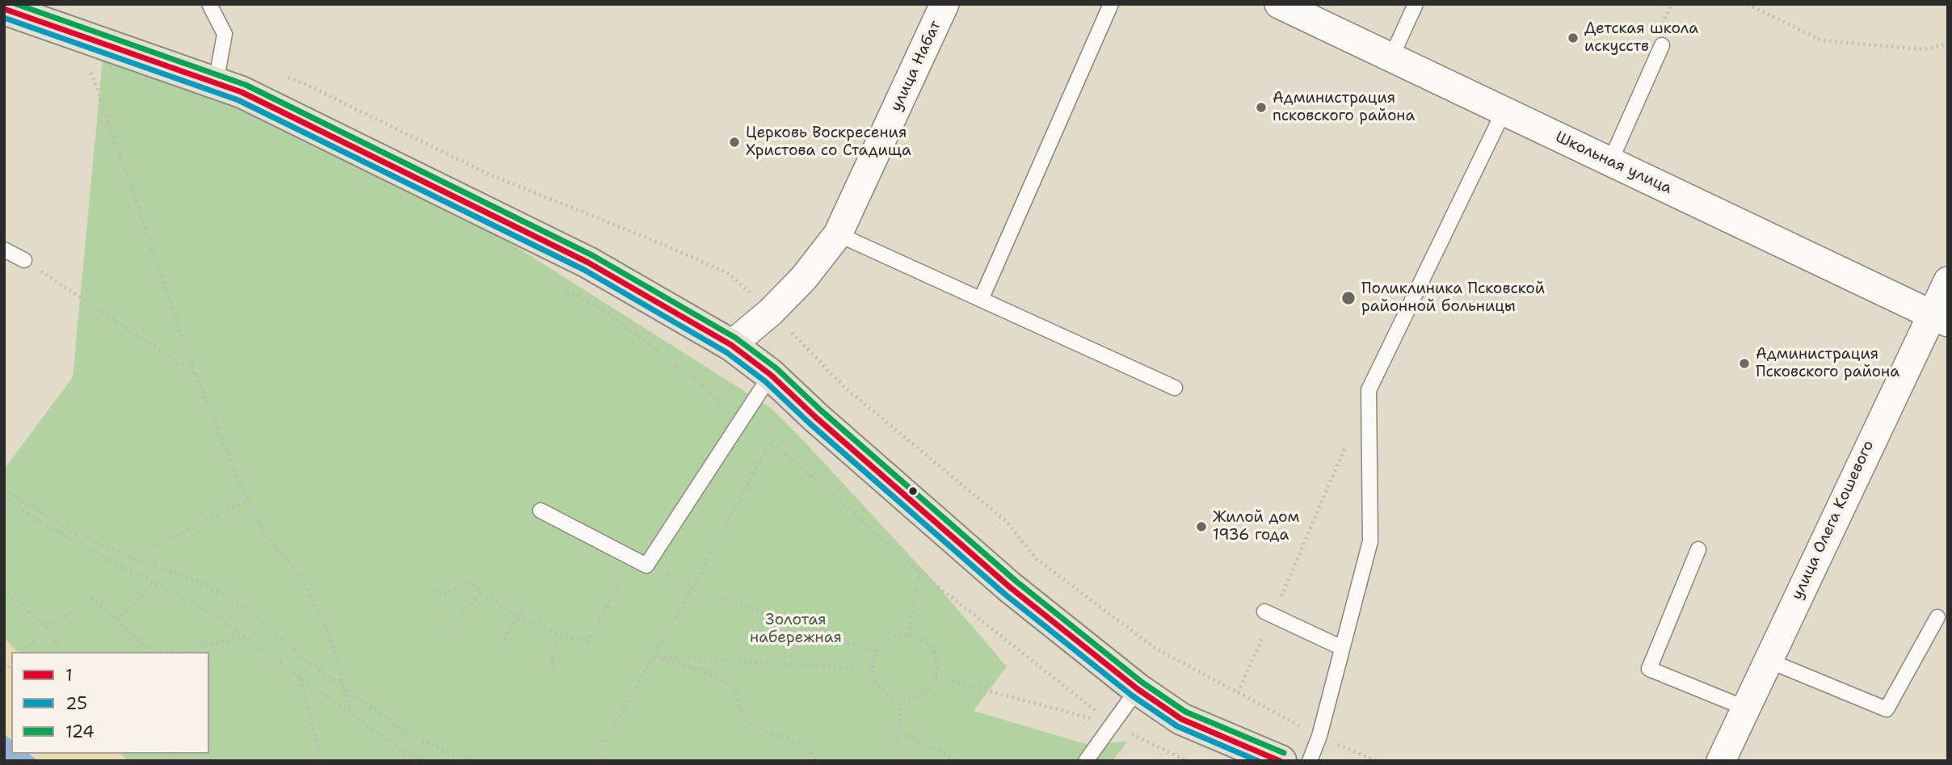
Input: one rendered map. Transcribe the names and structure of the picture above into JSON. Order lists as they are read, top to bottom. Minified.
{"streets":{"street":["улица Набат","Школьная улица","улица Олега Кошевого"]},"crossings":[["Школьная улица","улица Олега Кошевого"]],"parks":["Золотая набережная"],"places":["Детская школа искусств","Администрация псковского района","Церковь Воскресения Христова со Стадища","Поликлиника Псковской районной больницы","Администрация Псковского района","Жилой дом 1936 года"],"lines":["transit line 124","transit line 1","transit line 25"],"legend":["1","25","124"]}
